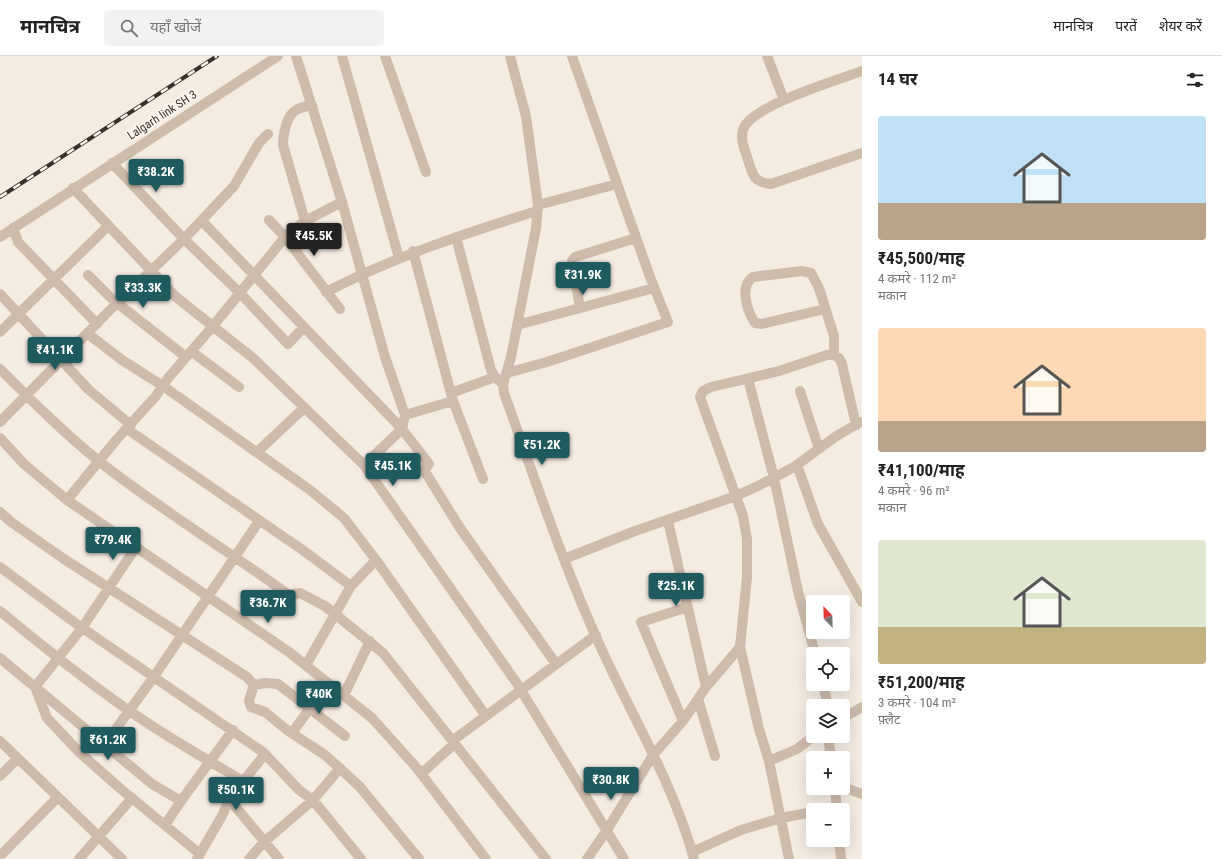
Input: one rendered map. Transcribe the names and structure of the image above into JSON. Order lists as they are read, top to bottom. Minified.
{"streets":{"street":["Lalgarh link SH 3"]},"north":"top left","page":{"header":"मानचित्र","search":"यहाँ खोजें","nav":["मानचित्र","परतें","शेयर करें"],"heading":"14 घर","list":[{"name":"₹45,500/माह","note":"4 कमरे · 112 m² · मकान"},{"name":"₹41,100/माह","note":"4 कमरे · 96 m² · मकान"},{"name":"₹51,200/माह","note":"3 कमरे · 104 m² · फ़्लैट"}],"price":["₹38.2K","₹45.5K","₹31.9K","₹33.3K","₹41.1K","₹51.2K","₹45.1K","₹79.4K","₹25.1K","₹36.7K","₹40K","₹61.2K","₹30.8K","₹50.1K"],"map_buttons":["+","−"]}}
